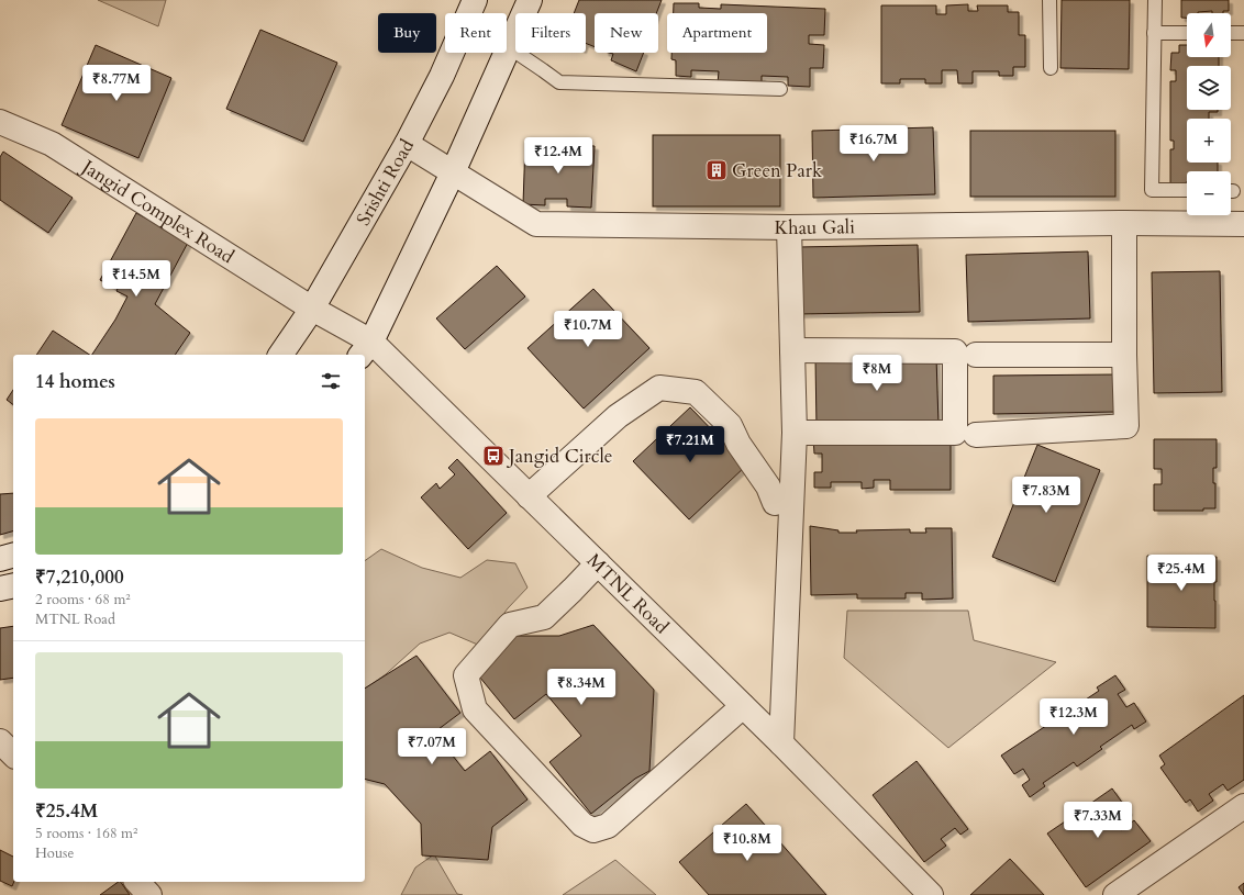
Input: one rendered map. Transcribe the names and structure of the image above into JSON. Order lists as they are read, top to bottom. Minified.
{"streets":{"street":["Srishti Road","Jangid Complex Road","Khau Gali","MTNL Road"]},"crossings":[["Srishti Road","Jangid Complex Road"],["Srishti Road","Khau Gali"],["Srishti Road","MTNL Road"],["Jangid Complex Road","MTNL Road"]],"places":{"building":["Green Park"],"bus stop":["Jangid Circle"]},"north":"bottom","page":{"map_buttons":["+","−"],"chip":["Buy","Rent","Filters","New","Apartment"],"price":["₹8.77M","₹16.7M","₹12.4M","₹14.5M","₹10.7M","₹8M","₹7.21M","₹7.83M","₹25.4M","₹8.34M","₹12.3M","₹7.07M","₹7.33M","₹10.8M"],"heading":"14 homes","list":[{"name":"₹7,210,000","note":"2 rooms · 68 m² · MTNL Road"},{"name":"₹25.4M","note":"5 rooms · 168 m² · House"}]}}
